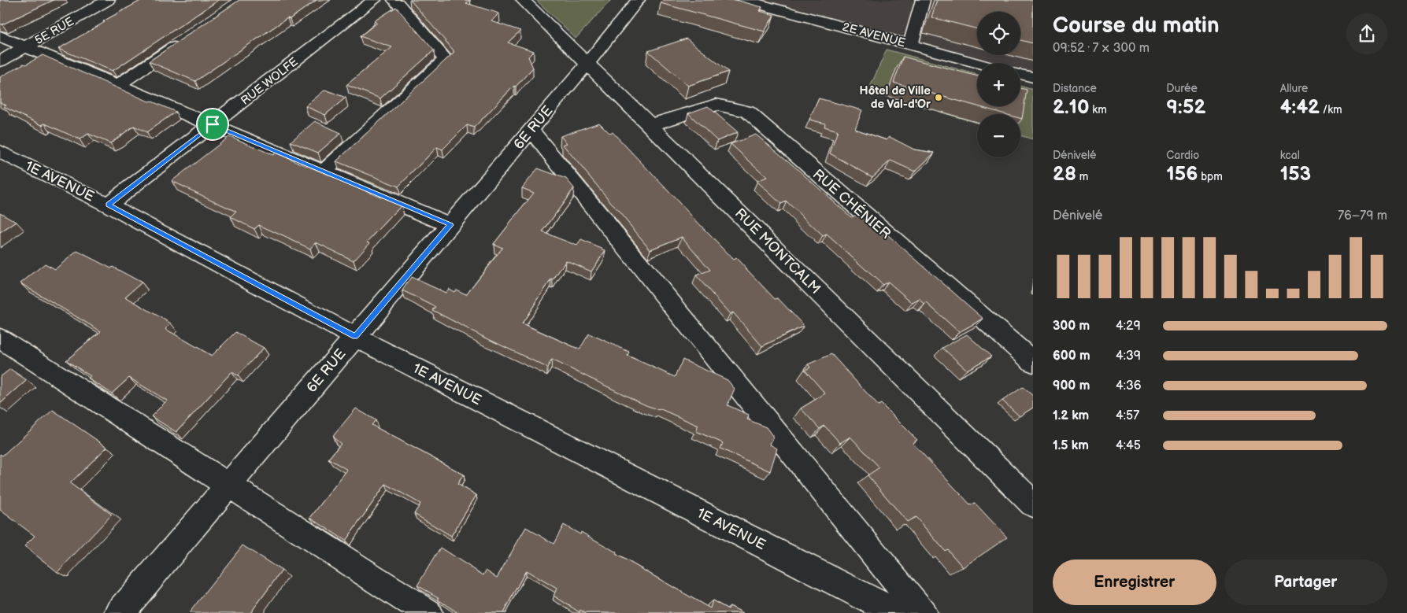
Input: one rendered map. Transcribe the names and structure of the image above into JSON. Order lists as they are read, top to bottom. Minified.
{"streets":{"street":["5E RUE","2E AVENUE","RUE WOLFE","6E RUE","1E AVENUE","RUE CHÉNIER","RUE MONTCALM"]},"crossings":[["RUE WOLFE","1E AVENUE"],["6E RUE","1E AVENUE"],["6E RUE","RUE MONTCALM"],["RUE CHÉNIER","RUE MONTCALM"]],"places":["Hôtel de Ville de Val-d'Or"],"page":{"heading":["Course du matin","09:52 · 7 × 300 m"],"map_buttons":["+","−"],"stats":[["Distance","2.10 km"],["Durée","9:52"],["Allure","4:42 /km"],["Dénivelé","28 m"],["Cardio","156 bpm"],["kcal","153"]],"chart":["Dénivelé","76–79 m"],"list":[{"name":"300 m","note":"4:29"},{"name":"600 m","note":"4:39"},{"name":"900 m","note":"4:36"},{"name":"1.2 km","note":"4:57"},{"name":"1.5 km","note":"4:45"}],"buttons":["Enregistrer","Partager"]}}
